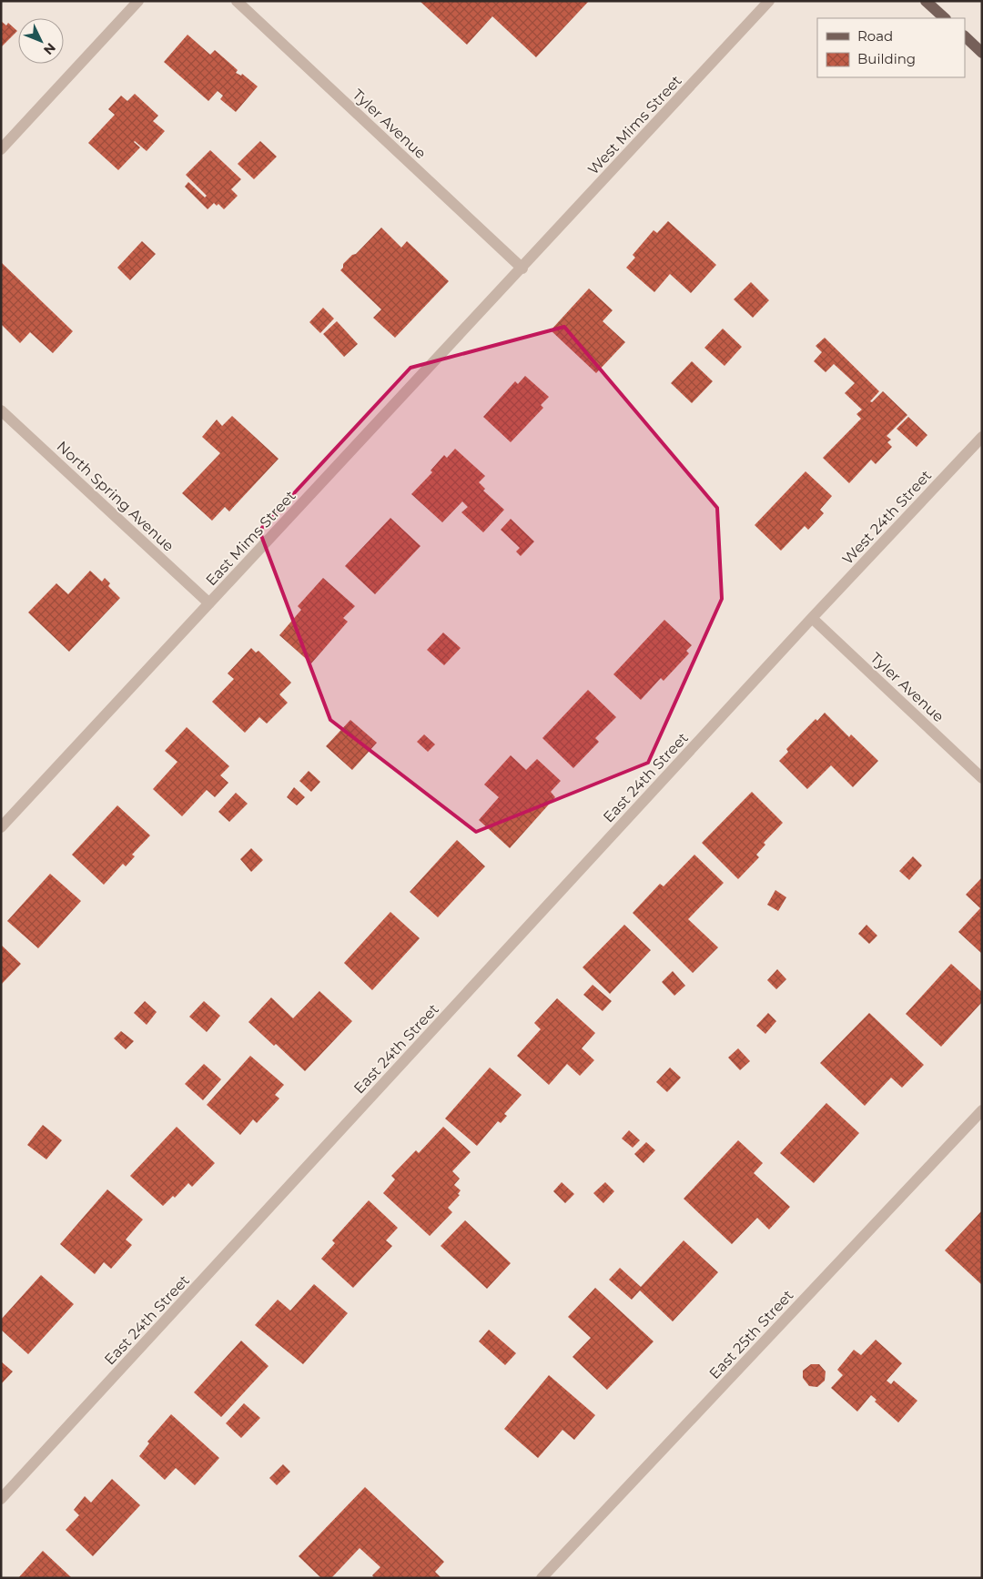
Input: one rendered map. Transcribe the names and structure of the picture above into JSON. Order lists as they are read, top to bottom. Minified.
{"streets":{"street":["Tyler Avenue","West Mims Street","North Spring Avenue","West 24th Street","East Mims Street","East 24th Street","East 25th Street"]},"crossings":[["Tyler Avenue","West Mims Street"],["Tyler Avenue","West 24th Street"],["Tyler Avenue","East Mims Street"],["Tyler Avenue","East 24th Street"],["West Mims Street","East Mims Street"],["North Spring Avenue","East Mims Street"],["West 24th Street","East 24th Street"]],"legend":["Road","Building"],"north":"bottom right"}
